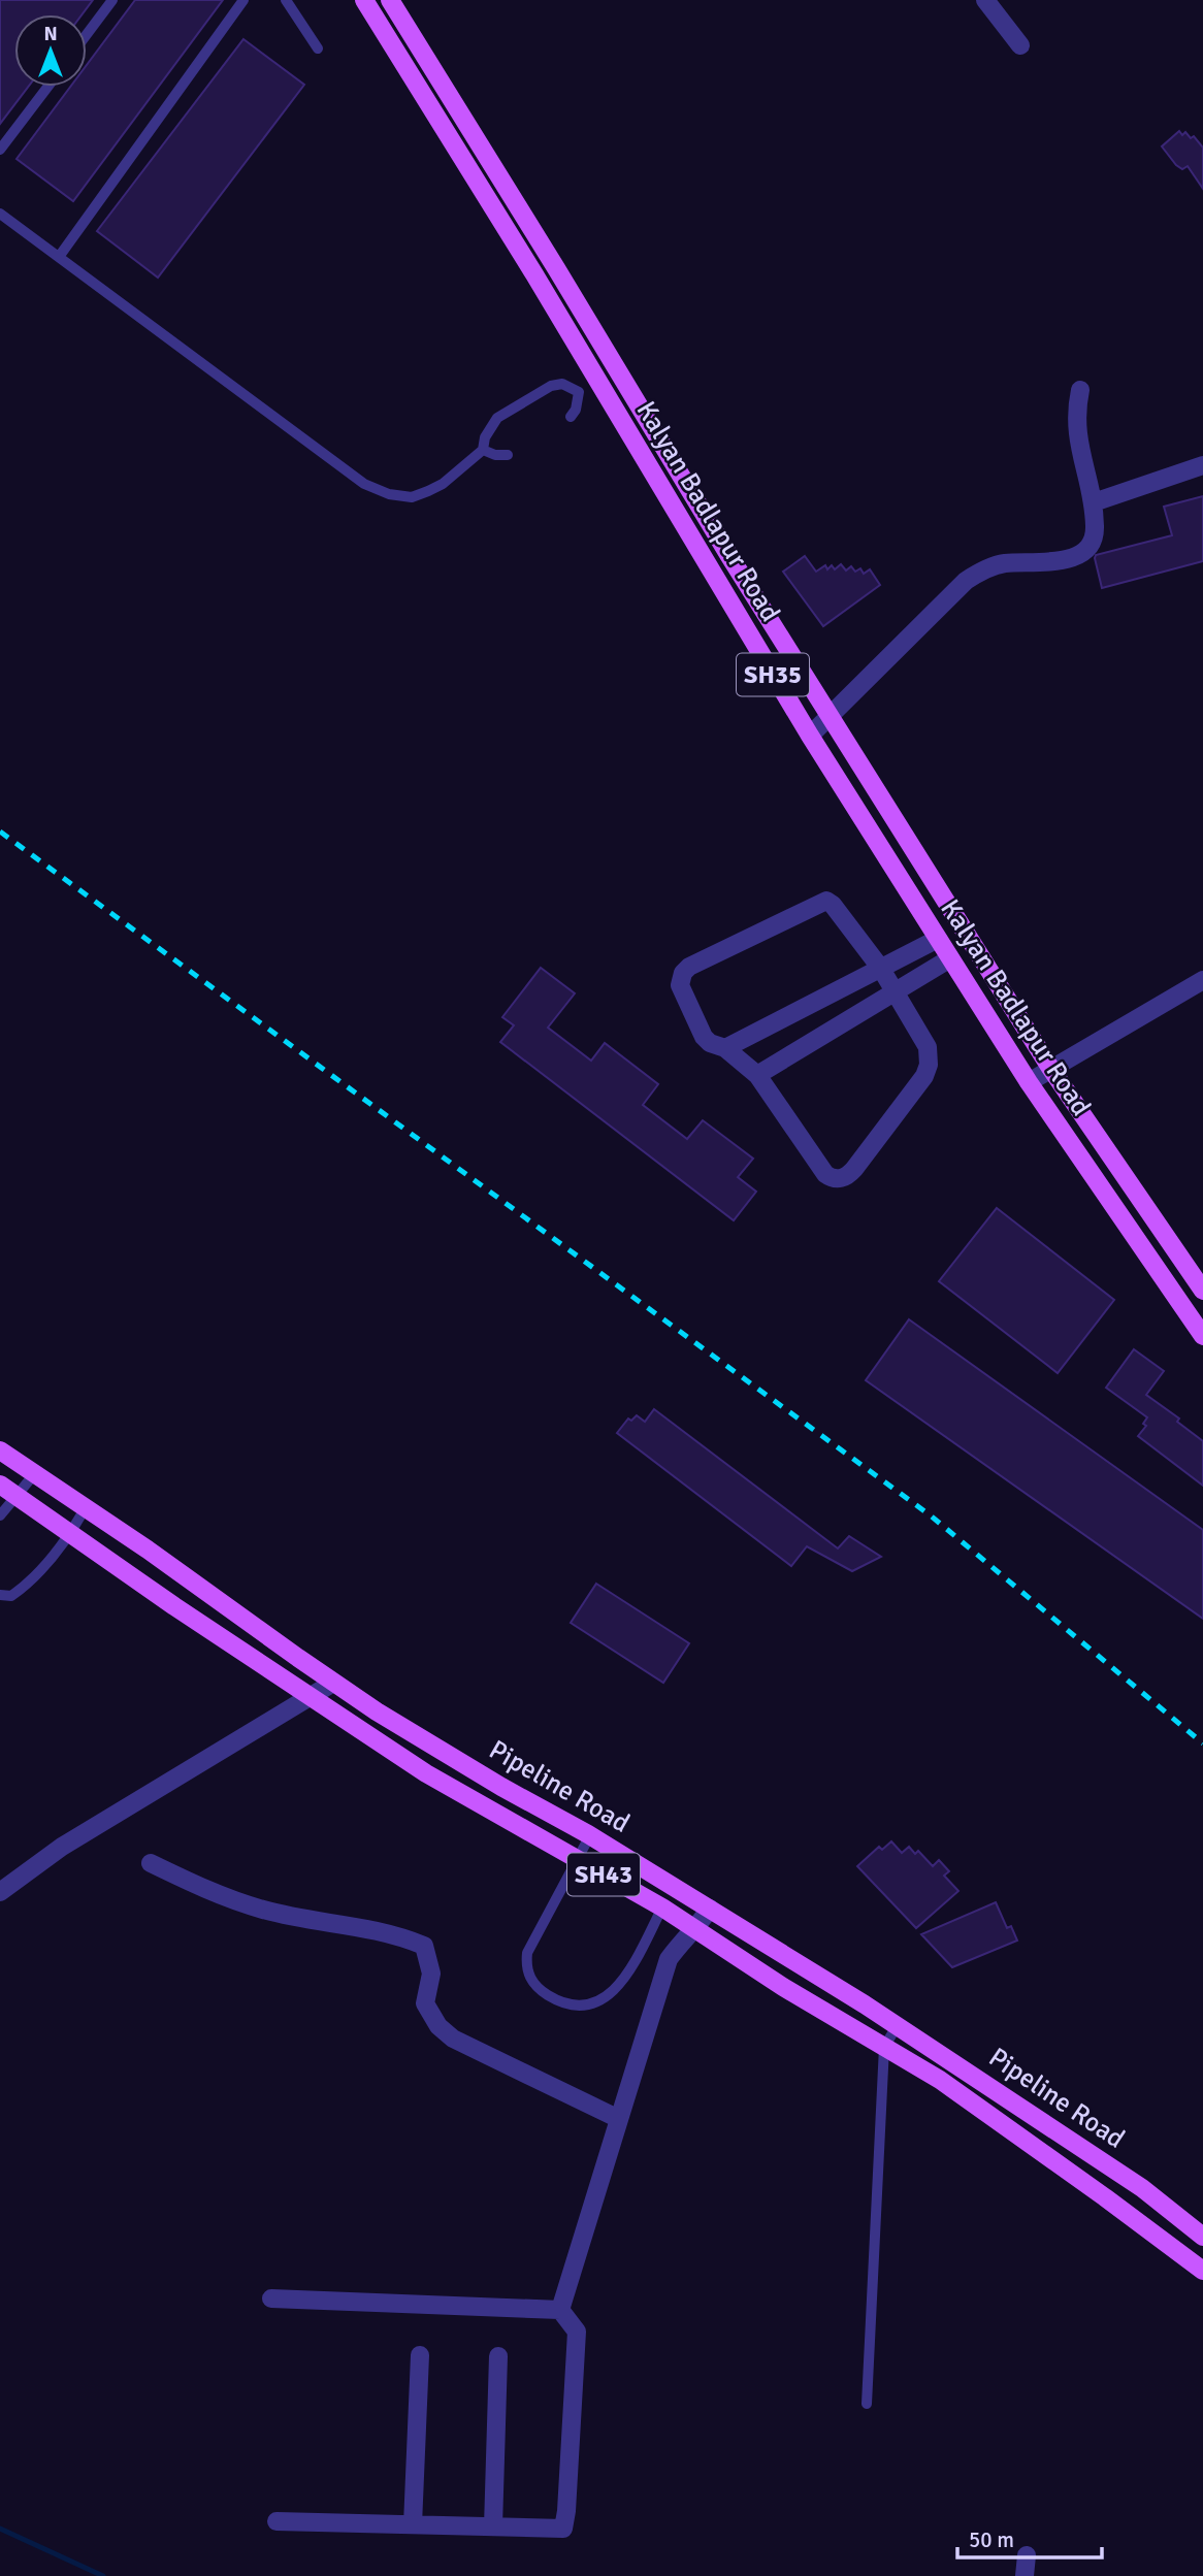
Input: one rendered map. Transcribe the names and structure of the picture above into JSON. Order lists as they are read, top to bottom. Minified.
{"streets":{"main road":["Kalyan Badlapur Road","SH35","Pipeline Road","SH43"]},"scale_bar":"50 m","north":"top"}
